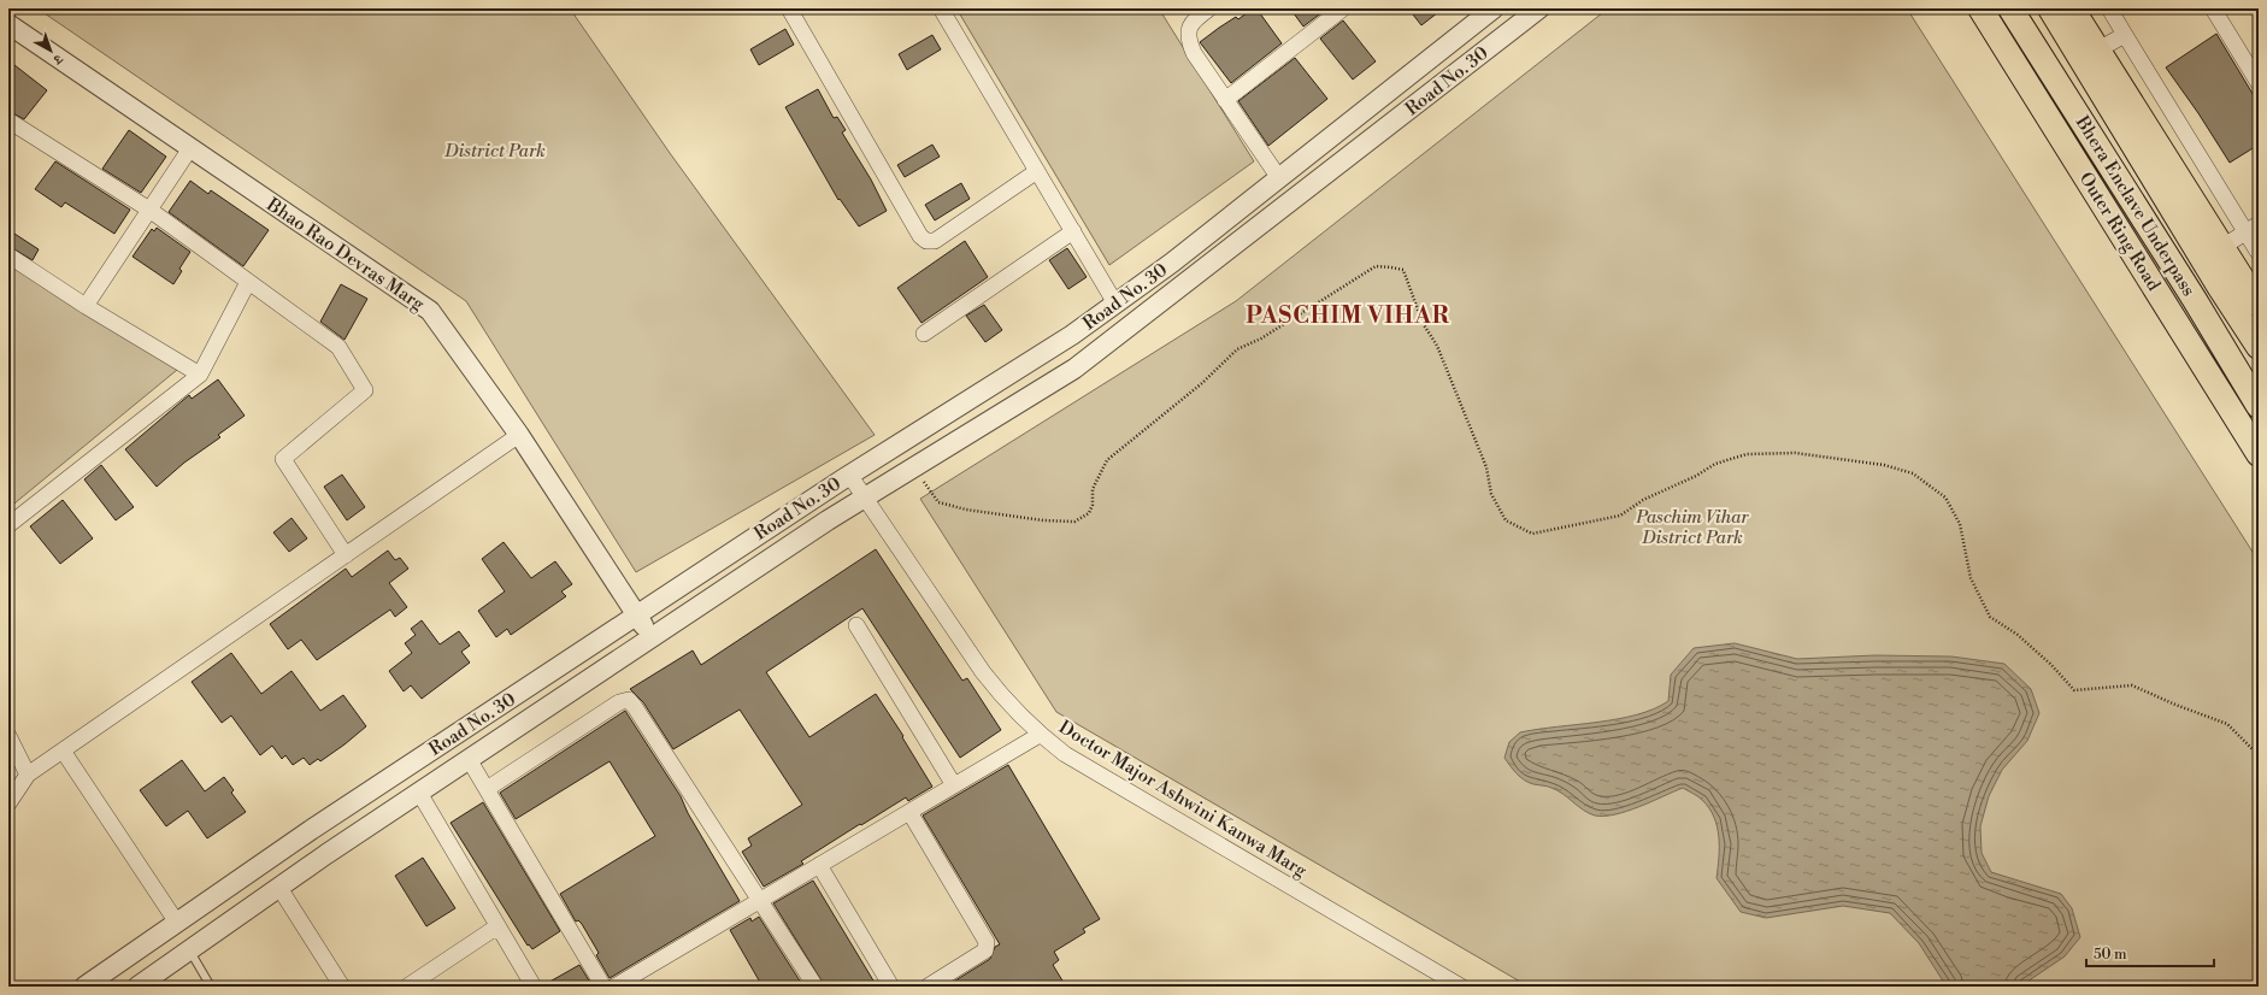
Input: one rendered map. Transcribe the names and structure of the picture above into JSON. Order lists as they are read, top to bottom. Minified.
{"streets":{"main road":["Bhera Enclave Underpass","Outer Ring Road"],"street":["Road No. 30","Bhao Rao Devras Marg","Doctor Major Ashwini Kanwa Marg"]},"crossings":[["Road No. 30","Bhao Rao Devras Marg"],["Road No. 30","Doctor Major Ashwini Kanwa Marg"]],"districts":["PASCHIM VIHAR"],"parks":["District Park","Paschim Vihar District Park"],"scale_bar":"50 m","north":"bottom right"}
